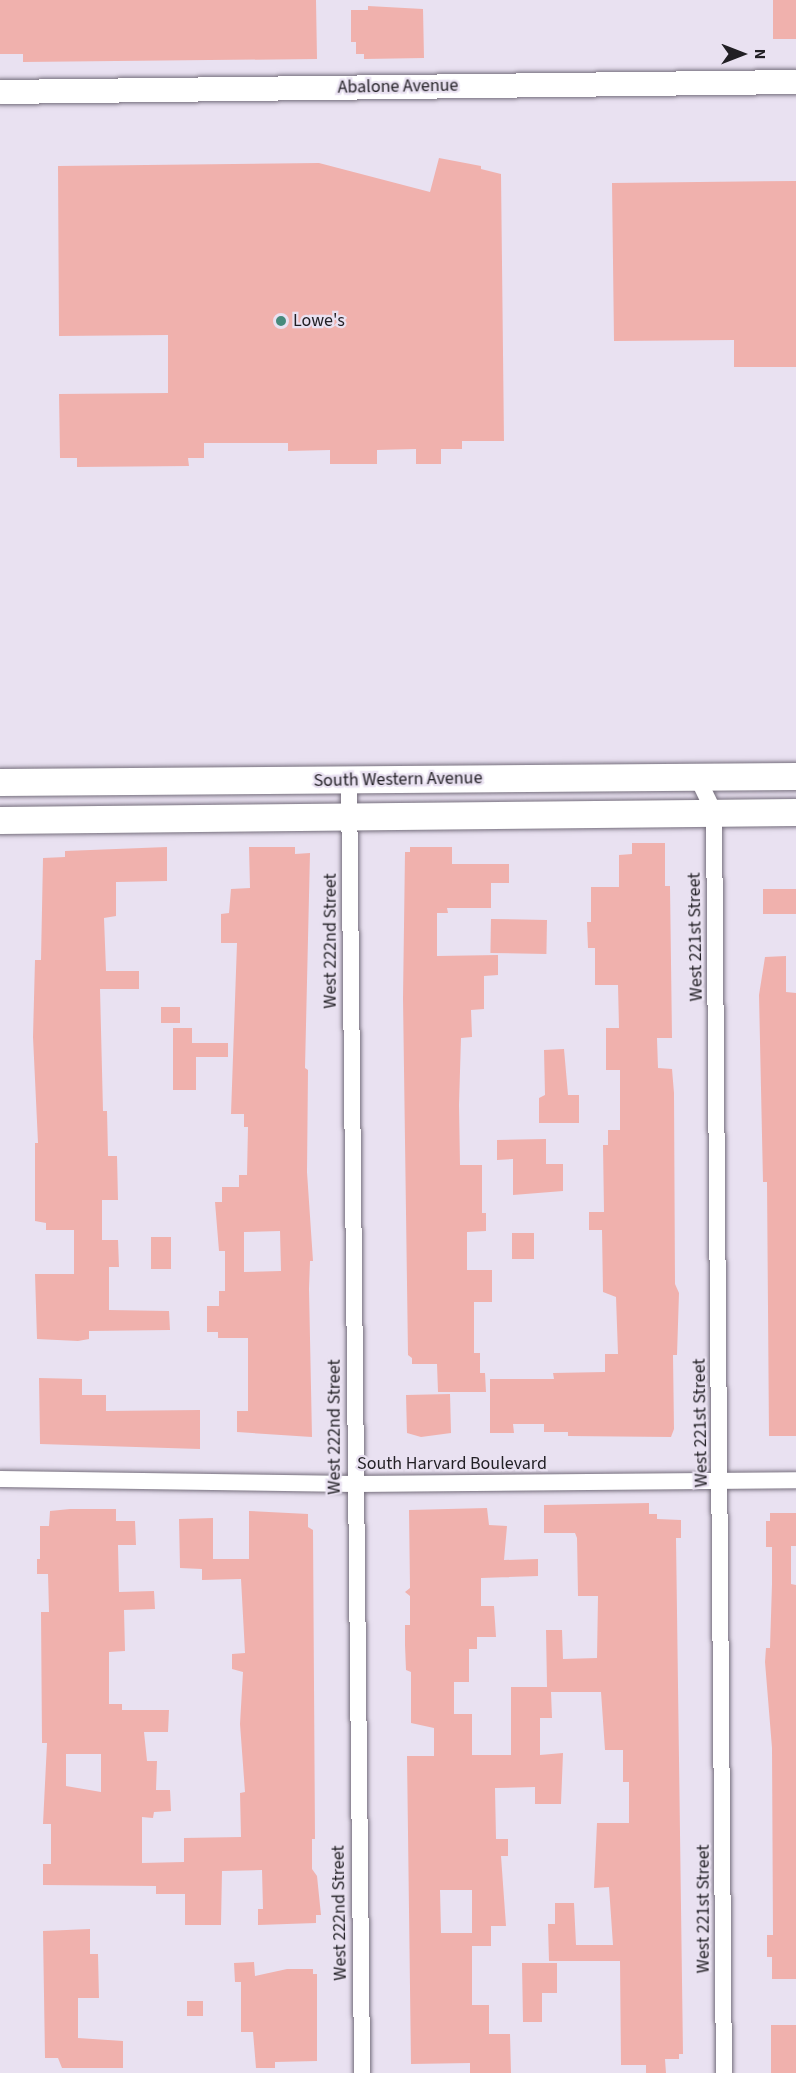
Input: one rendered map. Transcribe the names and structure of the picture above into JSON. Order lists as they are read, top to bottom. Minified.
{"streets":{"main road":["South Western Avenue"],"street":["Abalone Avenue","West 221st Street","West 222nd Street","South Harvard Boulevard"]},"crossings":[["South Western Avenue","West 221st Street"],["South Western Avenue","West 222nd Street"],["West 221st Street","South Harvard Boulevard"],["West 222nd Street","South Harvard Boulevard"]],"places":["Lowe's"],"north":"right"}
